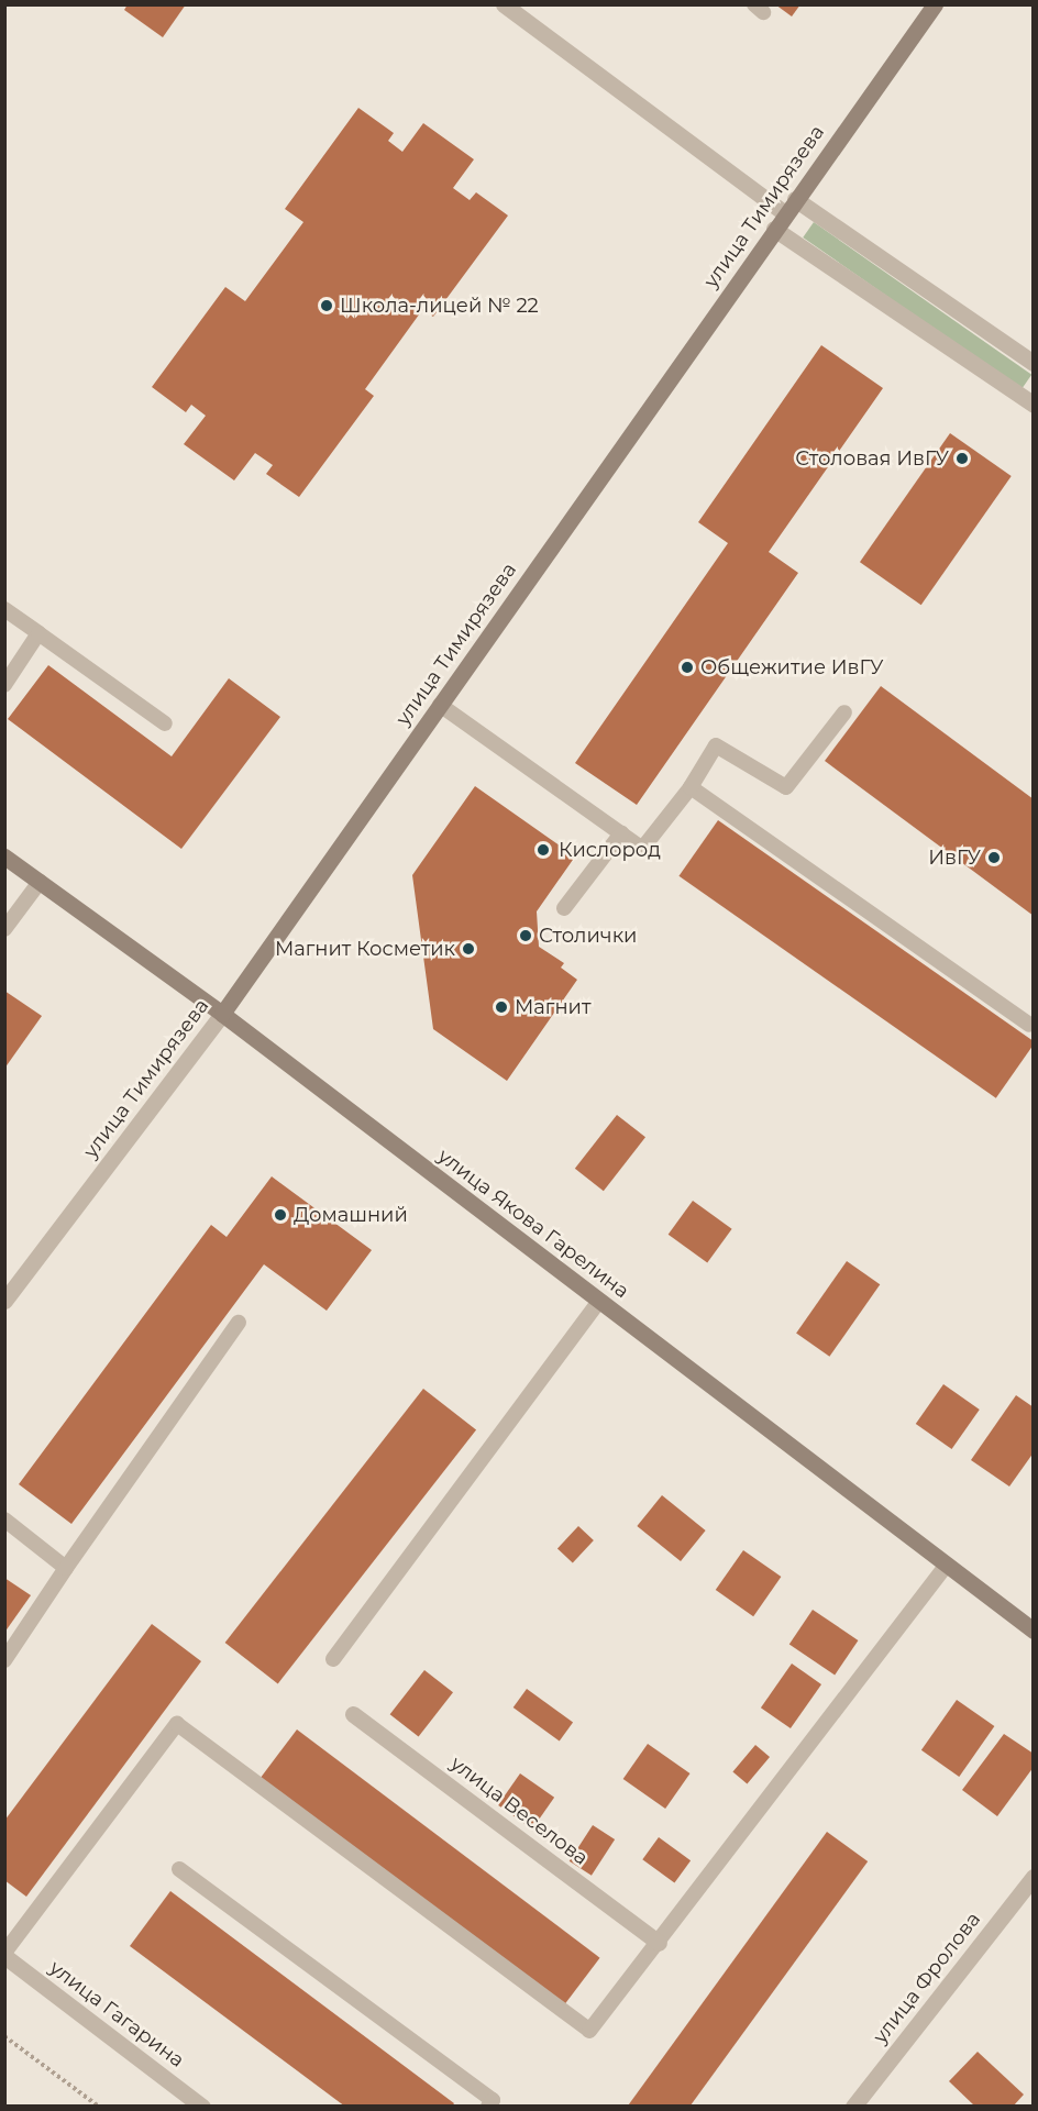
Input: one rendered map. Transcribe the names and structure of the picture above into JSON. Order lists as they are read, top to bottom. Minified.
{"streets":{"main road":["улица Тимирязева","улица Якова Гарелина"],"street":["улица Веселова","улица Фролова","улица Гагарина"]},"crossings":[["улица Тимирязева","улица Якова Гарелина"]],"places":["Школа-лицей № 22","Столовая ИвГУ","Общежитие ИвГУ","Кислород","ИвГУ","Столички","Магнит Косметик","Магнит","Домашний"]}
